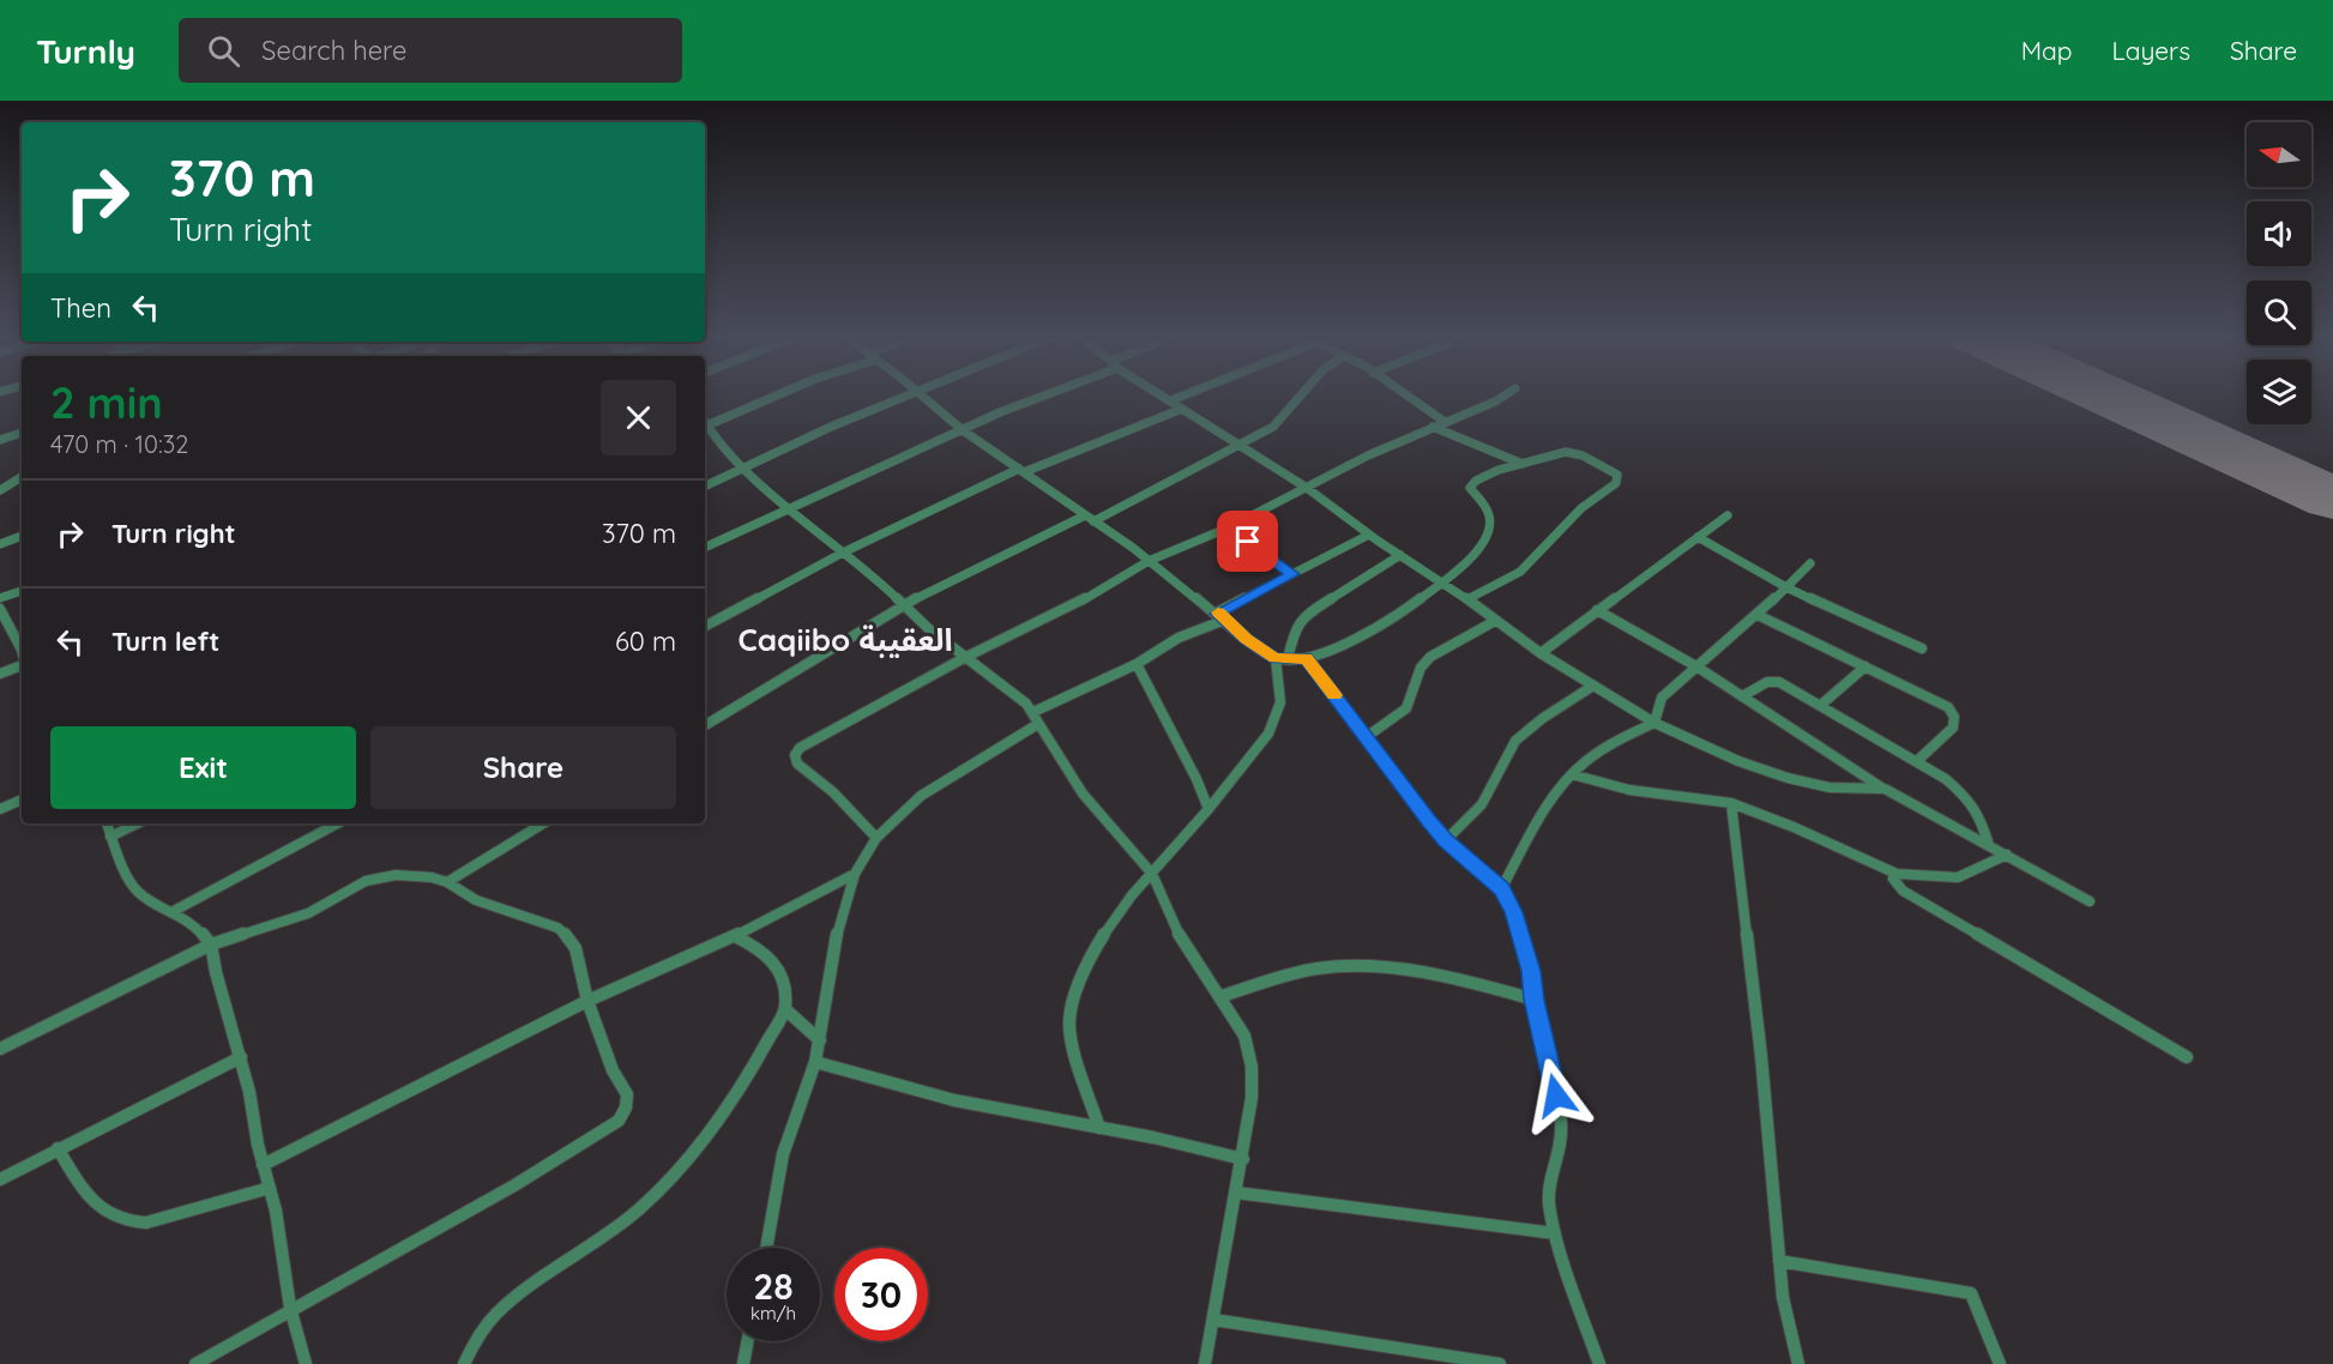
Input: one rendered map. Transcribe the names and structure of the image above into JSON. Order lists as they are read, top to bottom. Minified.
{"districts":["Caqiibo العقيبة"],"north":"left","page":{"header":"Turnly","search":"Search here","nav":["Map","Layers","Share"],"turn":["370 m","Turn right"],"then":"Then","heading":["2 min","470 m · 10:32"],"list":[{"name":"Turn right","value":"370 m"},{"name":"Turn left","value":"60 m"}],"buttons":["Exit","Share"],"speed":"28 km/h","limit":"30"}}
